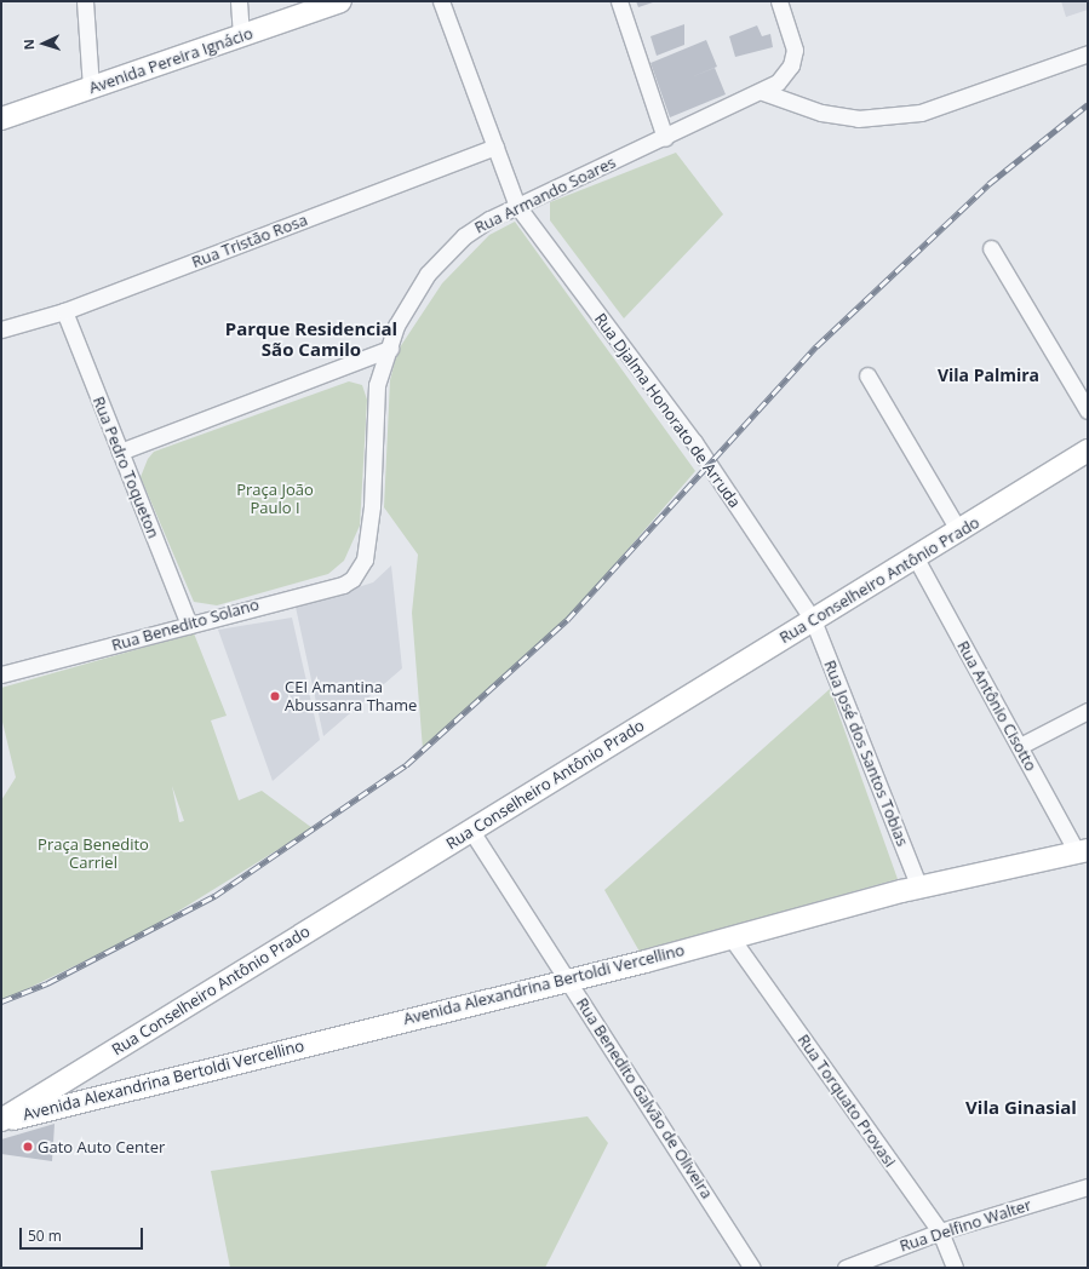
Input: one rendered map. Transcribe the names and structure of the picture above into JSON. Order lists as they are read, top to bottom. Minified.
{"streets":{"main road":["Avenida Pereira Ignácio","Rua Conselheiro Antônio Prado","Avenida Alexandrina Bertoldi Vercellino"],"street":["Rua Armando Soares","Rua Tristão Rosa","Rua Djalma Honorato de Arruda","Rua Pedro Toqueton","Rua Benedito Solano","Rua Antônio Cisotto","Rua José dos Santos Tobias","Rua Benedito Galvão de Oliveira","Rua Torquato Provasi","Rua Delfino Walter"]},"crossings":[["Rua Armando Soares","Rua Djalma Honorato de Arruda"],["Rua Armando Soares","Rua Benedito Solano"],["Rua Tristão Rosa","Rua Djalma Honorato de Arruda"],["Rua Tristão Rosa","Rua Pedro Toqueton"],["Rua Djalma Honorato de Arruda","Rua Conselheiro Antônio Prado"],["Rua Djalma Honorato de Arruda","Rua José dos Santos Tobias"],["Rua Pedro Toqueton","Rua Benedito Solano"],["Rua Conselheiro Antônio Prado","Rua Antônio Cisotto"],["Rua Conselheiro Antônio Prado","Rua José dos Santos Tobias"],["Rua Conselheiro Antônio Prado","Avenida Alexandrina Bertoldi Vercellino"],["Rua Conselheiro Antônio Prado","Rua Benedito Galvão de Oliveira"],["Rua Antônio Cisotto","Avenida Alexandrina Bertoldi Vercellino"],["Rua José dos Santos Tobias","Avenida Alexandrina Bertoldi Vercellino"],["Avenida Alexandrina Bertoldi Vercellino","Rua Benedito Galvão de Oliveira"],["Avenida Alexandrina Bertoldi Vercellino","Rua Torquato Provasi"],["Rua Torquato Provasi","Rua Delfino Walter"]],"districts":["Parque Residencial São Camilo","Vila Palmira","Vila Ginasial"],"parks":["Praça João Paulo I","Praça Benedito Carriel"],"places":["CEI Amantina Abussanra Thame","Gato Auto Center"],"scale_bar":"50 m","north":"left"}
